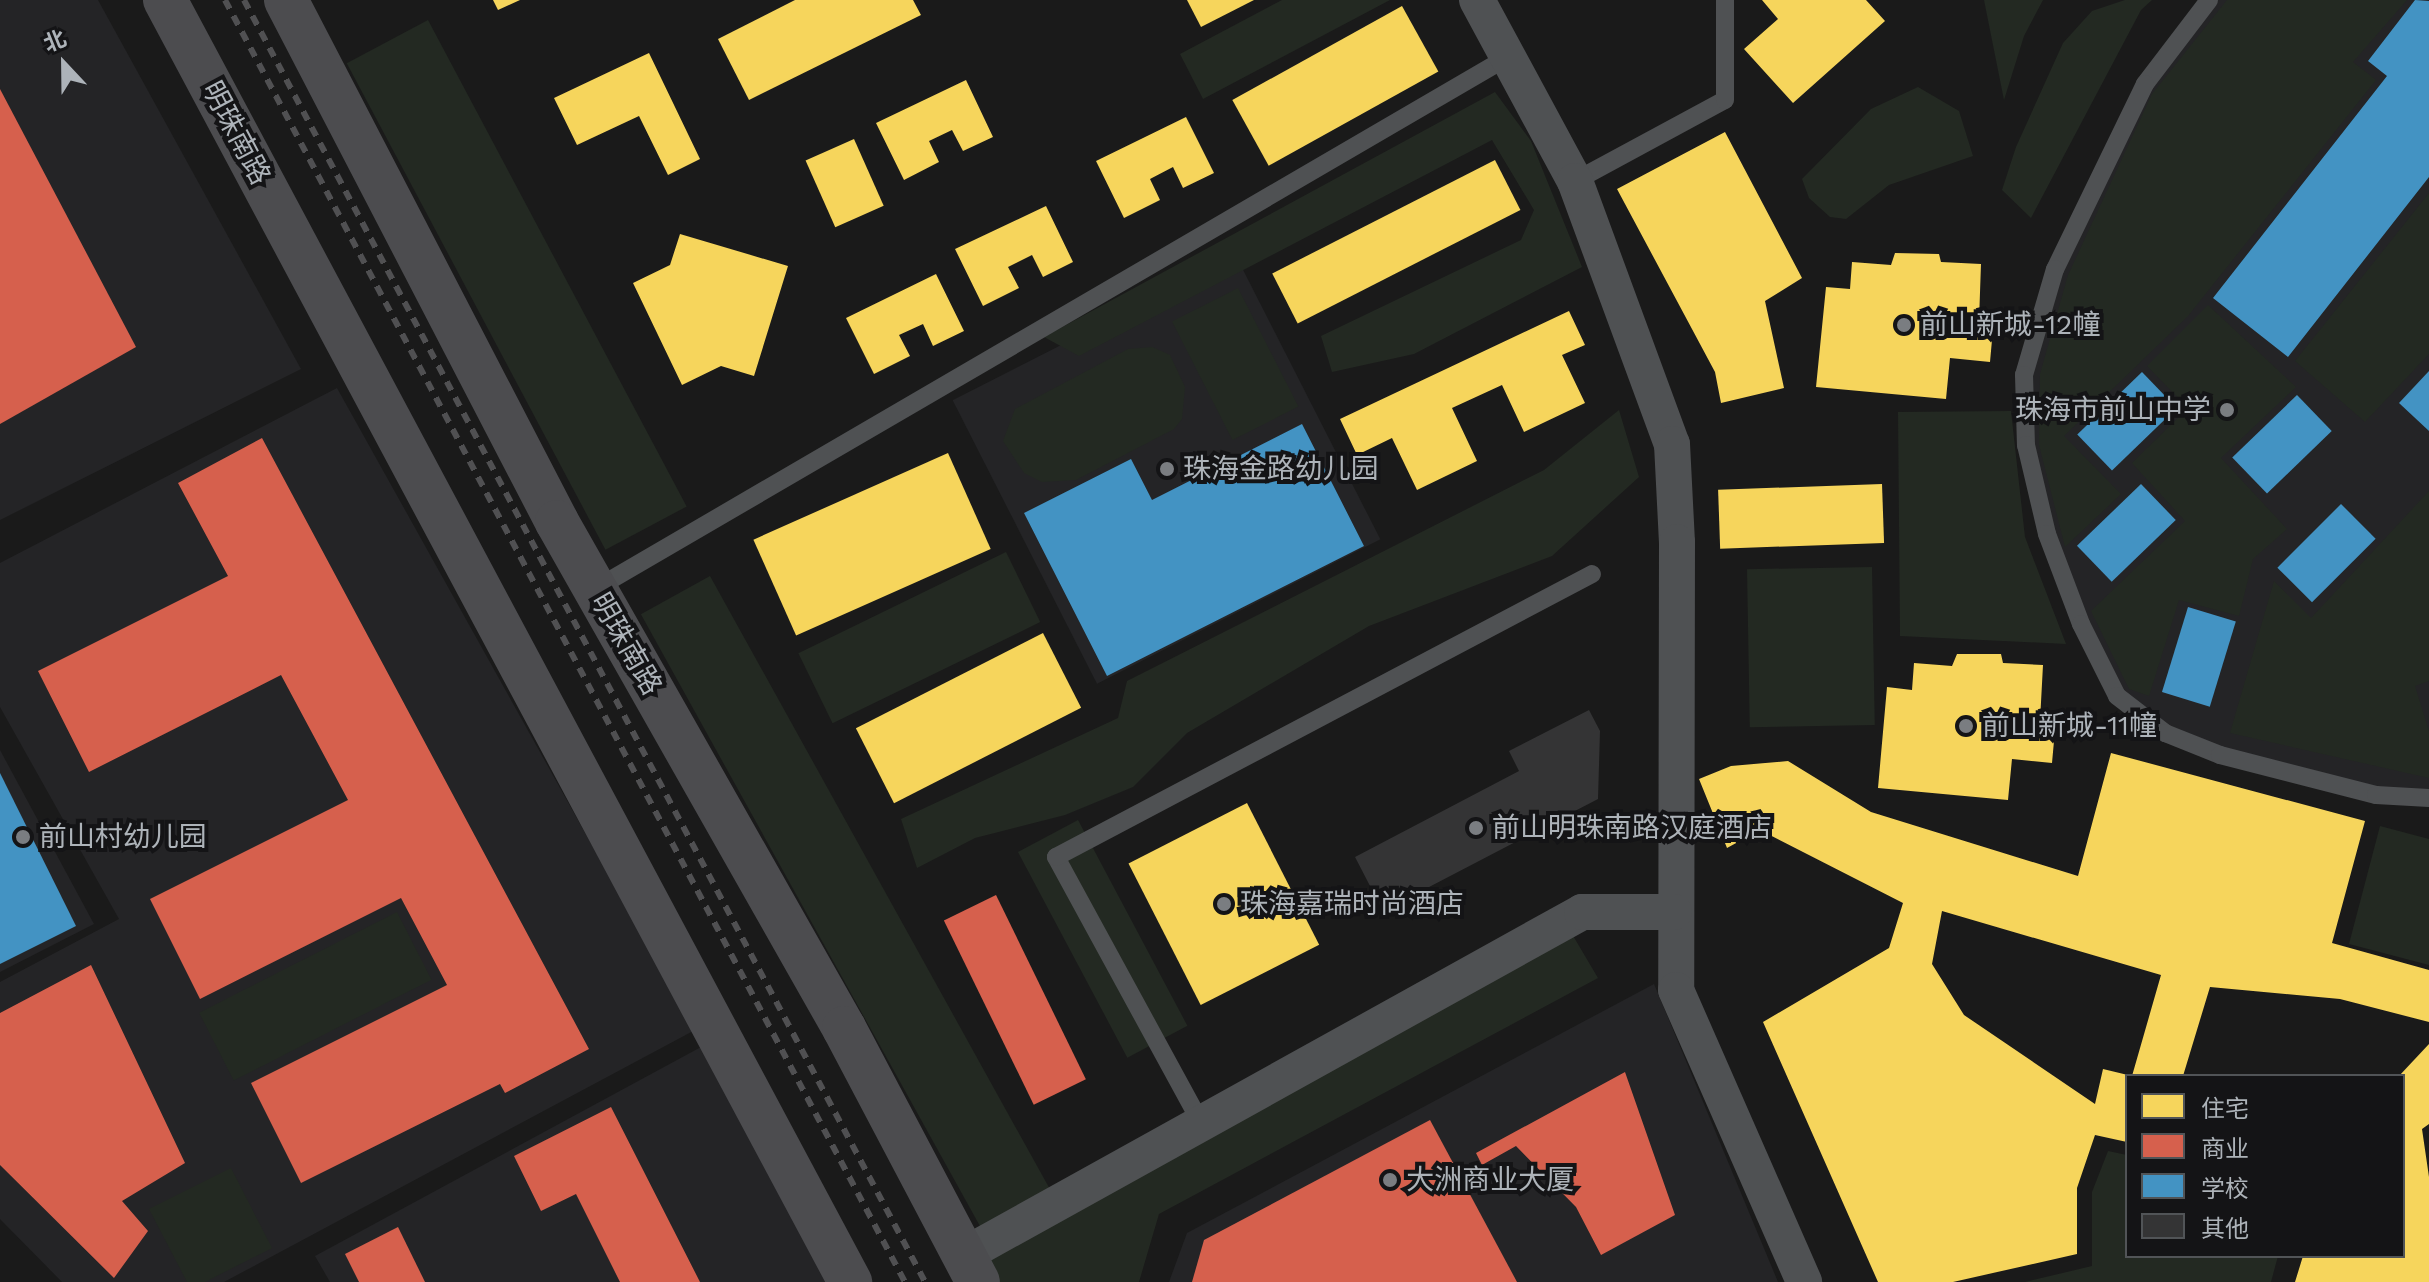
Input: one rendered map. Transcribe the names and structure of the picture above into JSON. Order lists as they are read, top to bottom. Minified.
{"streets":{"highway":["明珠南路"]},"places":["前山新城-12幢","珠海市前山中学","珠海金路幼儿园","前山新城-11幢","前山明珠南路汉庭酒店","前山村幼儿园","珠海嘉瑞时尚酒店","大洲商业大厦"],"legend":["住宅","商业","学校","其他"],"north":"top"}
